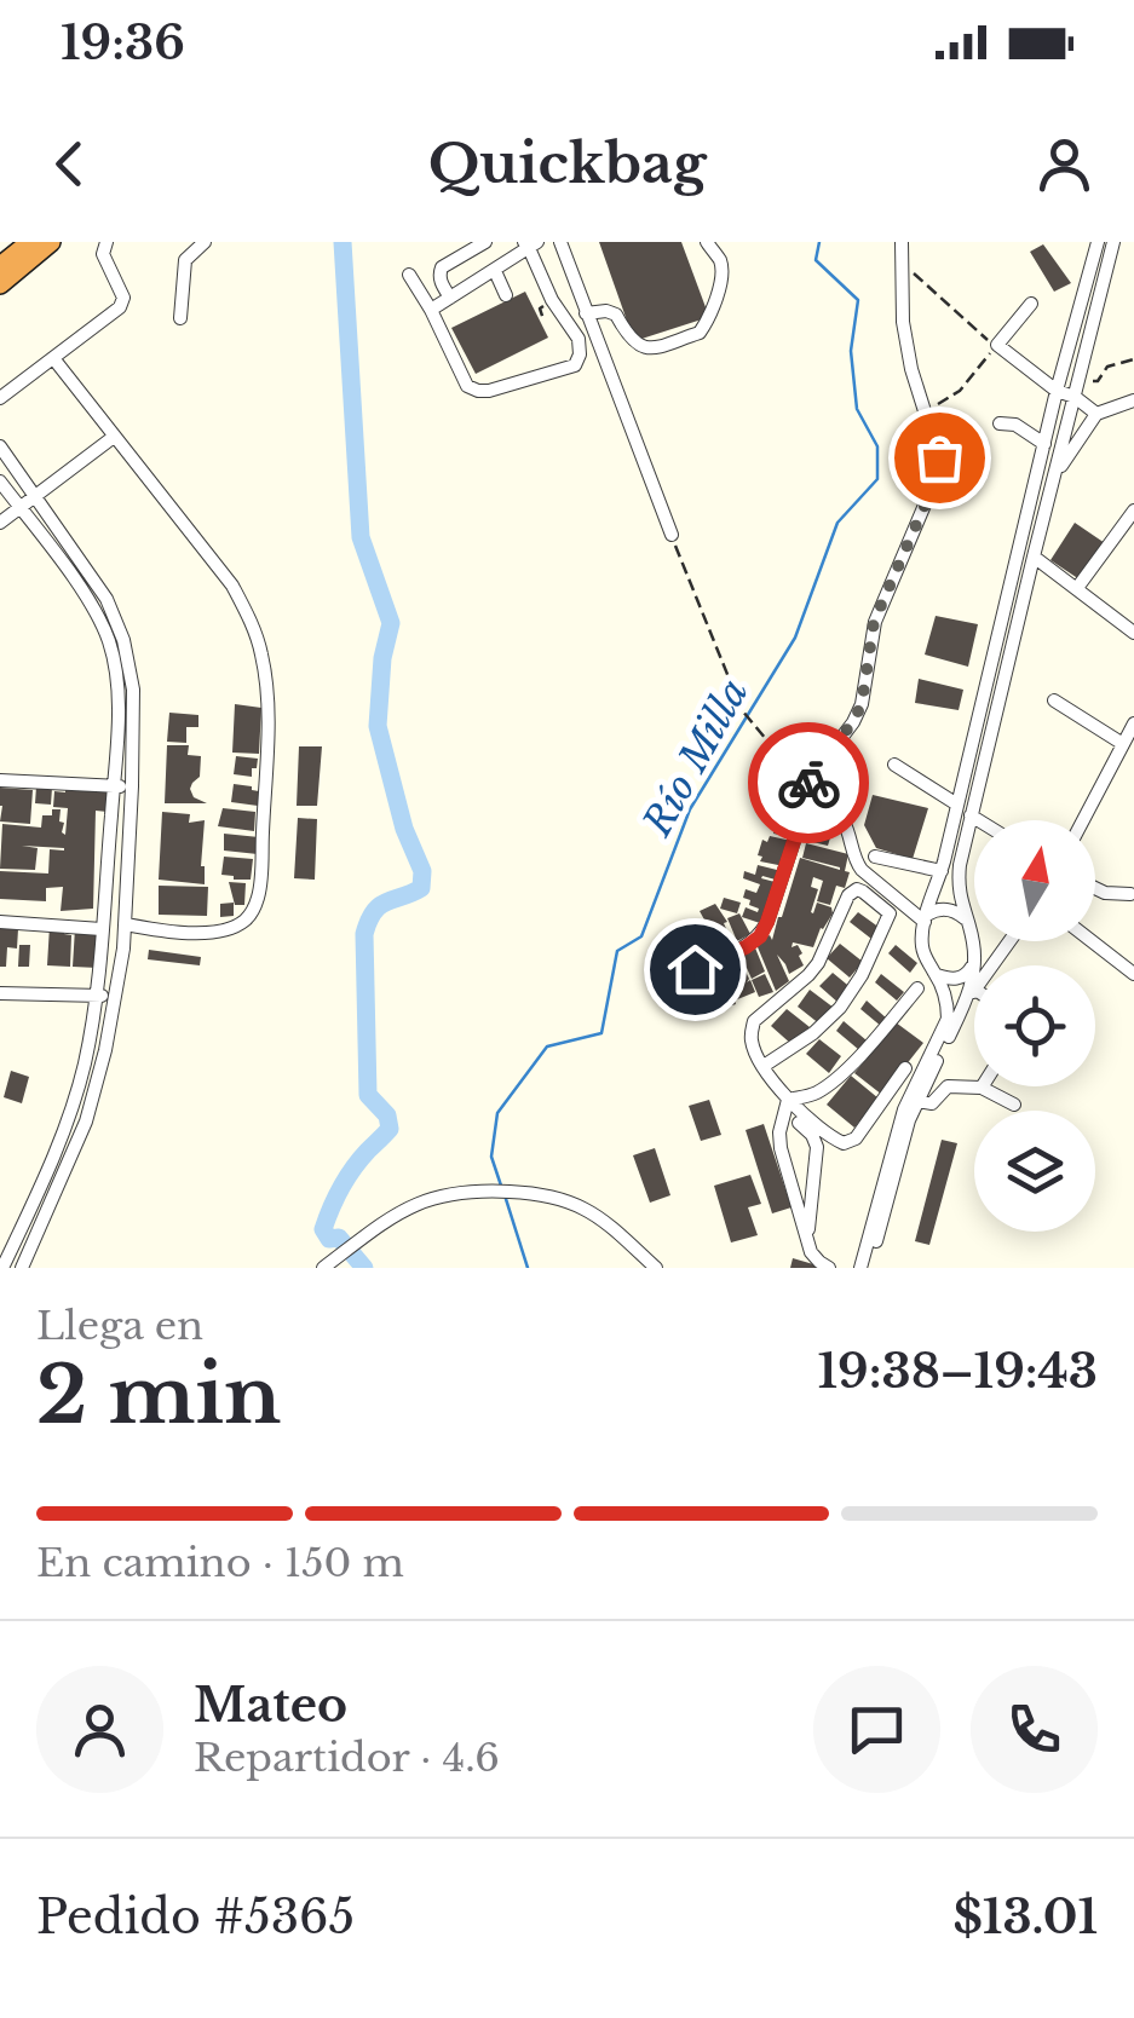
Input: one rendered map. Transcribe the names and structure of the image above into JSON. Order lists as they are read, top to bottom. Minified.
{"water":["Río Milla"],"north":"top","page":{"status":"19:36","header":"Quickbag","heading":["2 min","Llega en","19:38–19:43"],"panel":["Mateo","Repartidor · 4.6","Pedido #5365","$13.01"],"bar":"En camino · 150 m"}}
